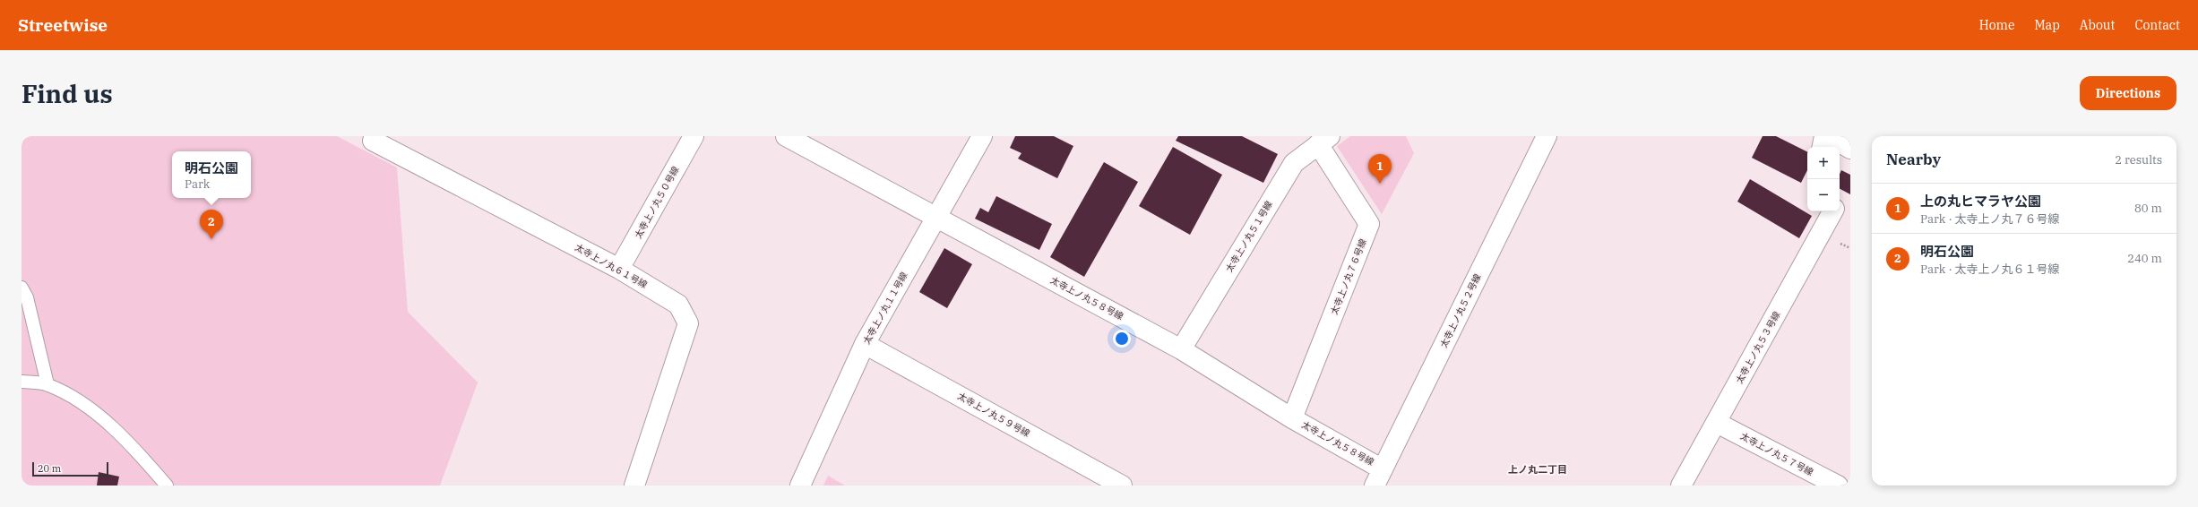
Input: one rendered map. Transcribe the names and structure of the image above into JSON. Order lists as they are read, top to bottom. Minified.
{"streets":{"street":["太寺上ノ丸５０号線","太寺上ノ丸５１号線","太寺上ノ丸６１号線","太寺上ノ丸７６号線","太寺上ノ丸５８号線","太寺上ノ丸１１号線","太寺上ノ丸５２号線","太寺上ノ丸５３号線","太寺上ノ丸５９号線","太寺上ノ丸５７号線"]},"crossings":[["太寺上ノ丸５０号線","太寺上ノ丸６１号線"],["太寺上ノ丸５１号線","太寺上ノ丸７６号線"],["太寺上ノ丸５１号線","太寺上ノ丸５８号線"],["太寺上ノ丸７６号線","太寺上ノ丸５８号線"],["太寺上ノ丸５８号線","太寺上ノ丸１１号線"],["太寺上ノ丸５８号線","太寺上ノ丸５２号線"],["太寺上ノ丸１１号線","太寺上ノ丸５９号線"],["太寺上ノ丸５３号線","太寺上ノ丸５７号線"]],"districts":["上ノ丸二丁目"],"scale_bar":"20 m","page":{"header":"Streetwise","nav":["Home","Map","About","Contact"],"buttons":"Directions","title":"Find us","heading":["Nearby","2 results"],"map_buttons":["+","−"],"popup":["明石公園","Park"],"pins":["1","2"],"list":[{"mark":"1","name":"上の丸ヒマラヤ公園","note":"Park · 太寺上ノ丸７６号線","value":"80 m"},{"mark":"2","name":"明石公園","note":"Park · 太寺上ノ丸６１号線","value":"240 m"}],"scale":"20 m"}}
